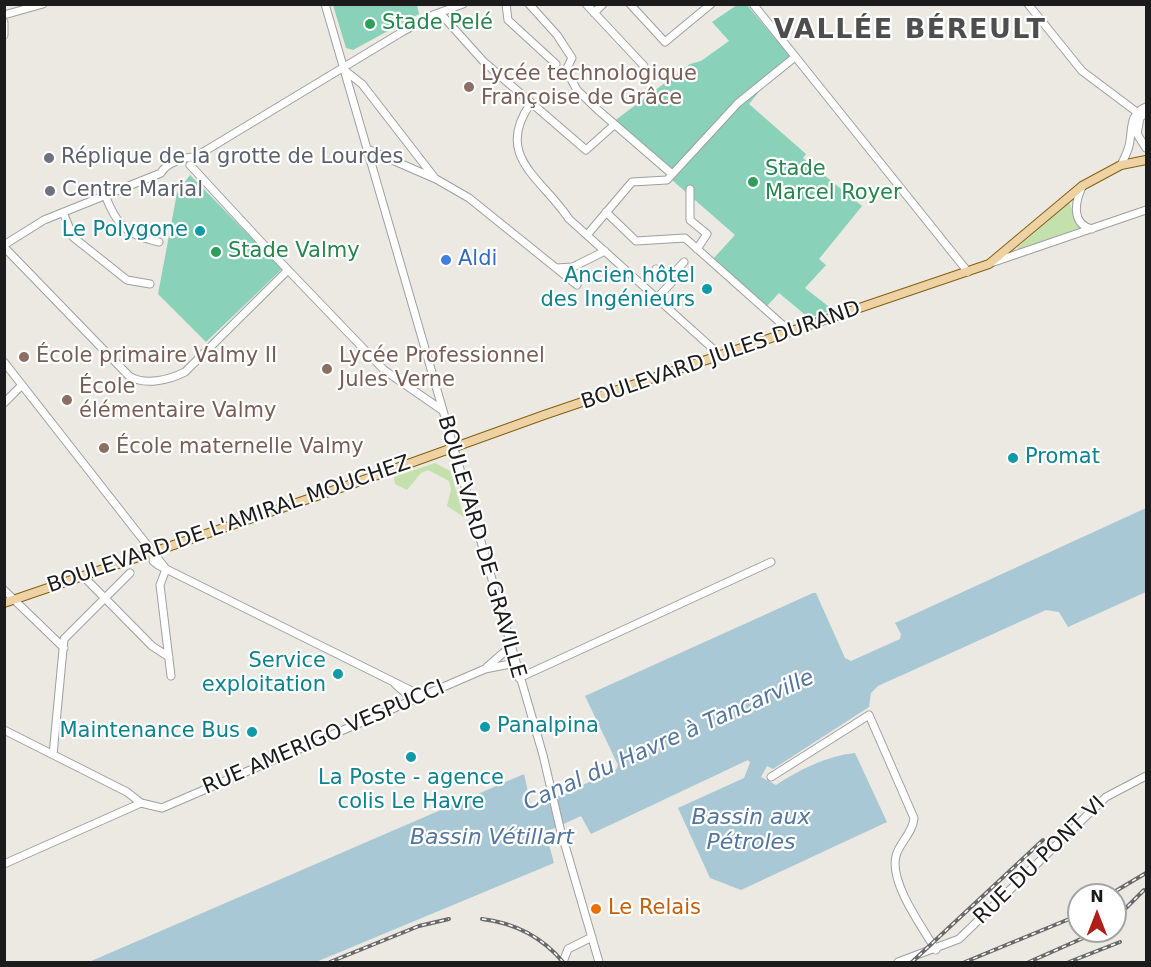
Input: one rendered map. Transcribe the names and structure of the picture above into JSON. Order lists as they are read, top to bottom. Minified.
{"streets":{"main road":["BOULEVARD JULES DURAND","BOULEVARD DE L'AMIRAL MOUCHEZ"],"street":["BOULEVARD DE GRAVILLE","RUE AMERIGO VESPUCCI","RUE DU PONT VI"]},"crossings":[["BOULEVARD JULES DURAND","BOULEVARD DE L'AMIRAL MOUCHEZ"],["BOULEVARD JULES DURAND","BOULEVARD DE GRAVILLE"],["BOULEVARD DE L'AMIRAL MOUCHEZ","BOULEVARD DE GRAVILLE"],["BOULEVARD DE GRAVILLE","RUE AMERIGO VESPUCCI"]],"districts":["VALLÉE BÉREULT"],"water":["Canal du Havre à Tancarville","Bassin aux Pétroles","Bassin Vétillart"],"places":["Stade Pelé","Lycée technologique Françoise de Grâce","Réplique de la grotte de Lourdes","Stade Marcel Royer","Centre Marial","Le Polygone","Stade Valmy","Aldi","Ancien hôtel des Ingénieurs","École primaire Valmy II","Lycée Professionnel Jules Verne","École élémentaire Valmy","École maternelle Valmy","Promat","Service exploitation","Panalpina","Maintenance Bus","La Poste - agence colis Le Havre","Le Relais"],"north":"top"}
